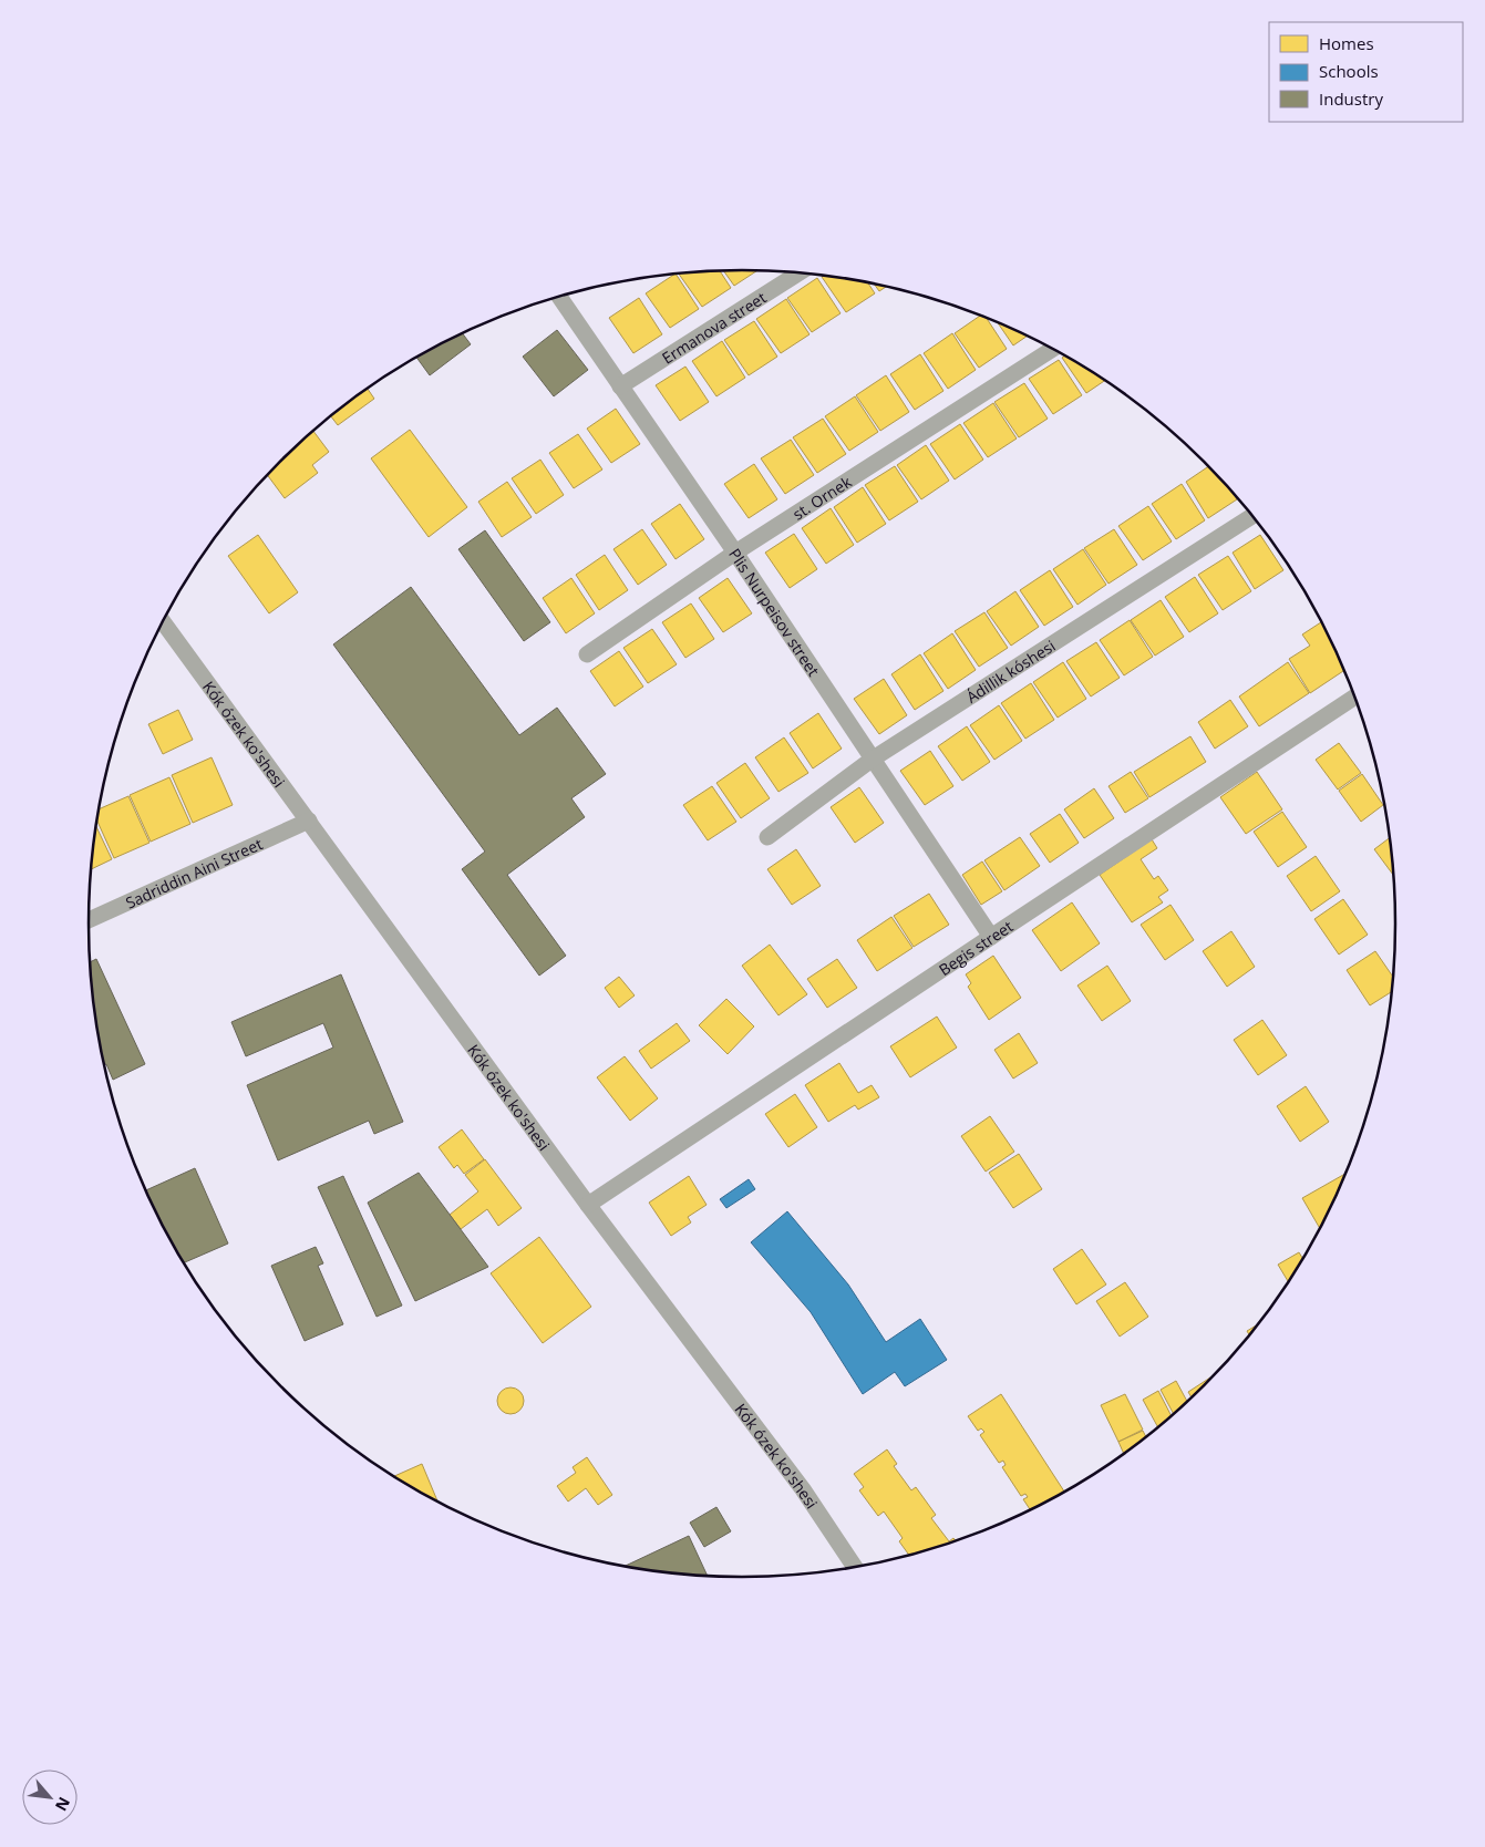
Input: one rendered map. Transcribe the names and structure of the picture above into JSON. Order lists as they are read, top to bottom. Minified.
{"streets":{"street":["Ermanova street","st. Ornek","Plis Nurpeisov street","Ádillik kóshesi","Kók ózek ko'shesi","Sadriddin Aini Street","Begis street"]},"crossings":[["Ermanova street","Plis Nurpeisov street"],["st. Ornek","Plis Nurpeisov street"],["Plis Nurpeisov street","Ádillik kóshesi"],["Plis Nurpeisov street","Begis street"],["Kók ózek ko'shesi","Sadriddin Aini Street"],["Kók ózek ko'shesi","Begis street"]],"legend":["Homes","Schools","Industry"],"north":"bottom right"}
